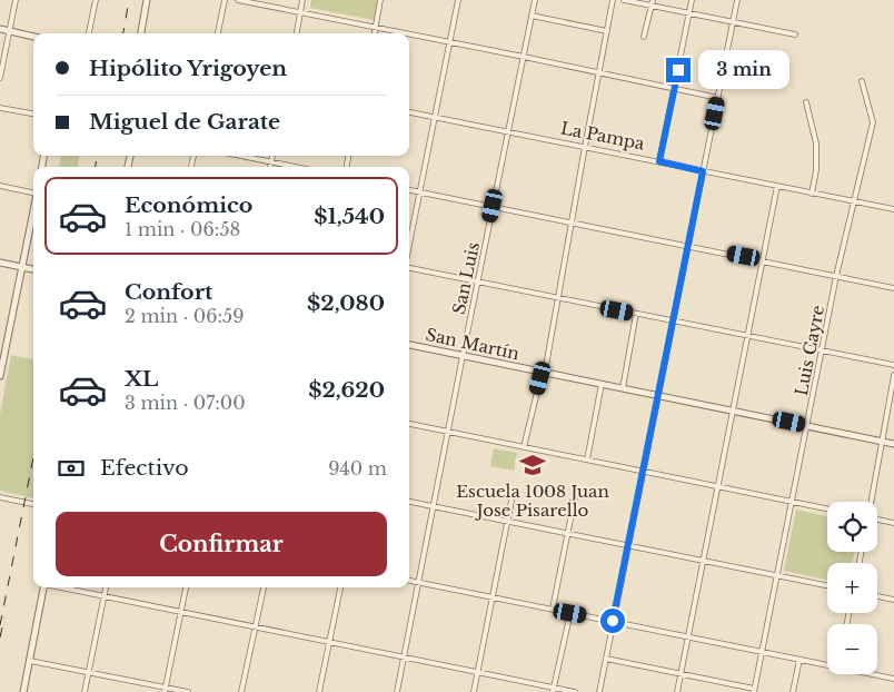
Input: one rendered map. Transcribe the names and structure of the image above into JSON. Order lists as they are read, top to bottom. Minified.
{"streets":{"street":["La Pampa","San Luis","San Martín","Luis Cayre"]},"crossings":[["La Pampa","San Luis"],["La Pampa","Luis Cayre"],["San Luis","San Martín"],["San Martín","Luis Cayre"]],"places":{"school or university":["Escuela 1008 Juan Jose Pisarello"]},"page":{"banner":["Hipólito Yrigoyen","Miguel de Garate"],"bubble":"3 min","list":[{"name":"Económico","note":"1 min · 06:58","value":"$1,540"},{"name":"Confort","note":"2 min · 06:59","value":"$2,080"},{"name":"XL","note":"3 min · 07:00","value":"$2,620"}],"pay":["Efectivo","940 m"],"buttons":"Confirmar","map_buttons":["+","−"]}}
